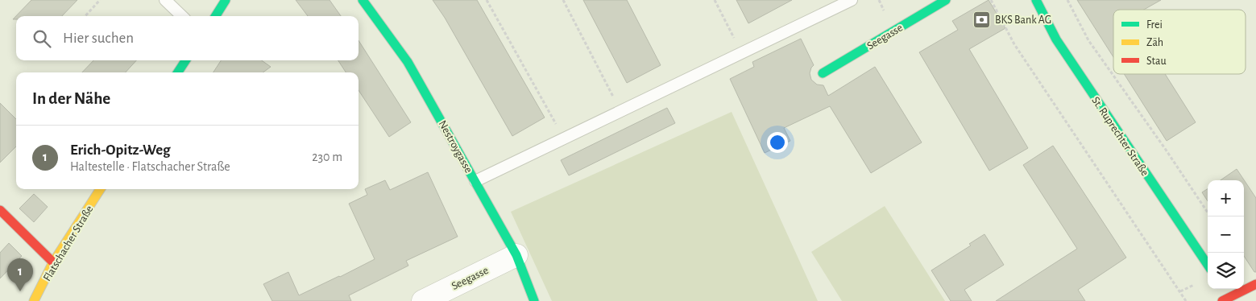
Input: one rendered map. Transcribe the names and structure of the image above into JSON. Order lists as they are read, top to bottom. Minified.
{"streets":{"street":["Seegasse","St. Ruprechter Straße","Nestroygasse","Flatschacher Straße"]},"crossings":[["Seegasse","Nestroygasse"]],"places":{"bank":["BKS Bank AG"]},"legend":["Frei","Zäh","Stau"],"page":{"search":"Hier suchen","heading":"In der Nähe","list":[{"mark":"1","name":"Erich-Opitz-Weg","note":"Haltestelle · Flatschacher Straße","value":"230 m"}],"map_buttons":["+","−"],"pins":"1"}}
